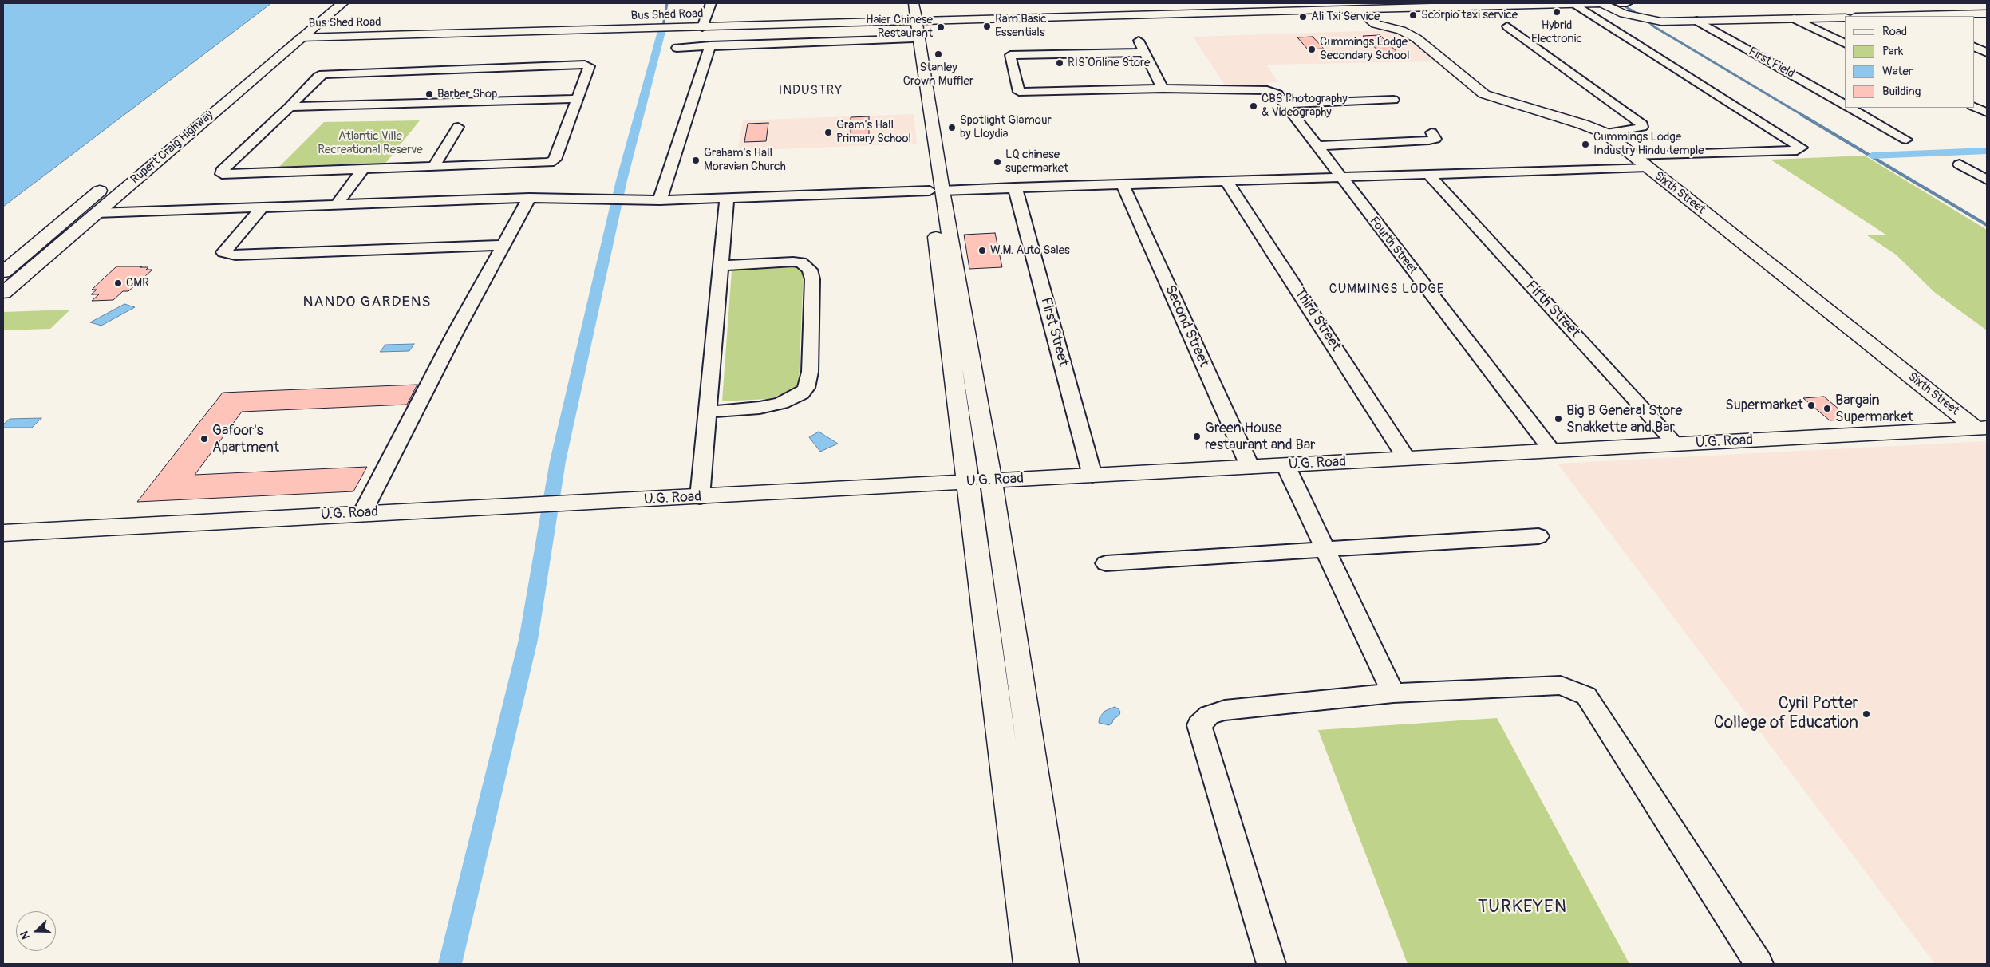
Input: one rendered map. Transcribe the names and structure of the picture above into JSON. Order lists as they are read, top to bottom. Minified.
{"streets":{"street":["Bus Shed Road","First Field","Rupert Craig Highway","Sixth Street","Fourth Street","Fifth Street","Third Street","Second Street","First Street","U.G. Road"]},"crossings":[["Bus Shed Road","First Field"],["Bus Shed Road","Rupert Craig Highway"],["Bus Shed Road","Sixth Street"],["Sixth Street","U.G. Road"],["Fourth Street","U.G. Road"],["Fifth Street","U.G. Road"],["Third Street","U.G. Road"],["Second Street","U.G. Road"],["First Street","U.G. Road"]],"districts":["INDUSTRY","CUMMINGS LODGE","NANDO GARDENS","TURKEYEN"],"parks":["Atlantic Ville Recreational Reserve"],"places":["Hybrid Electronic","Scorpio taxi service","Ali Txi Service","Ram Basic Essentials","Haier Chinese Restaurant","Cummings Lodge Secondary School","Stanley Crown Muffler","RIS Online Store","Barber Shop","CBS Photography & Videography","Spotlight Glamour by Lloydia","Gram's Hall Primary School","Cummings Lodge Industry Hindu temple","Graham's Hall Moravian Church","LQ chinese supermarket","W.M. Auto Sales","CMR","Supermarket","Bargain Supermarket","Big B General Store Snakkette and Bar","Green House restaurant and Bar","Gafoor's Apartment","Cyril Potter College of Education"],"legend":["Road","Park","Water","Building"],"north":"left"}
